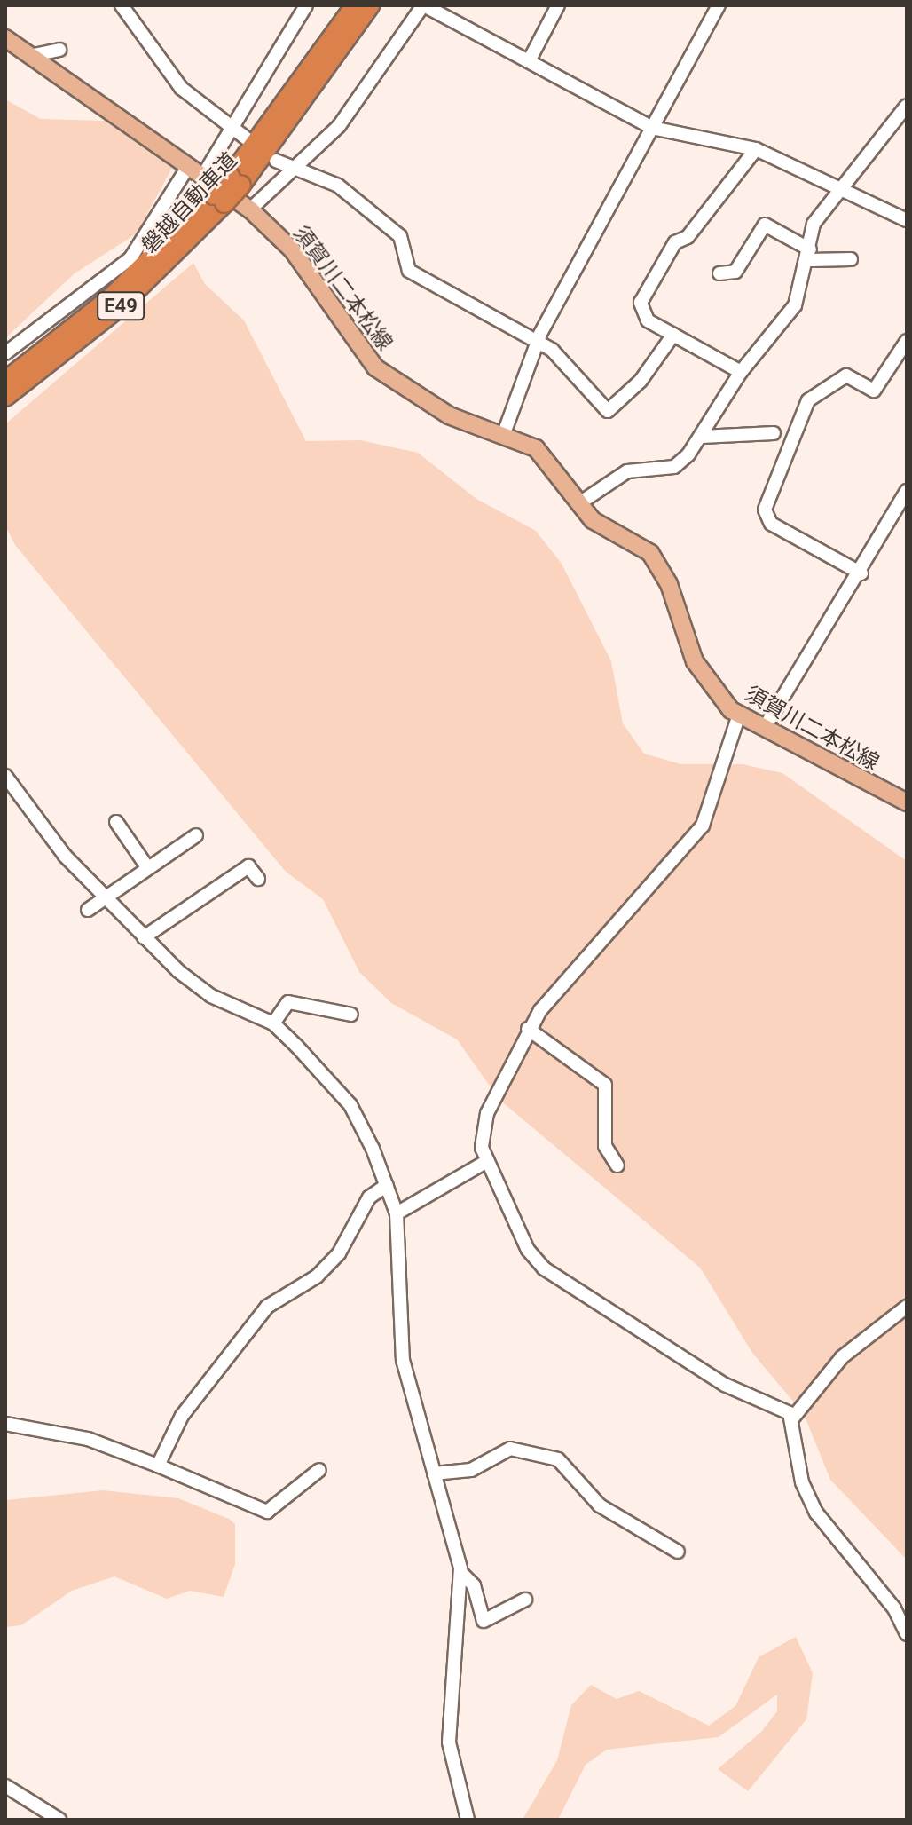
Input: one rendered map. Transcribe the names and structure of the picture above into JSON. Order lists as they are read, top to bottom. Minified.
{"streets":{"highway":["磐越自動車道","E49"],"main road":["須賀川二本松線"]}}
